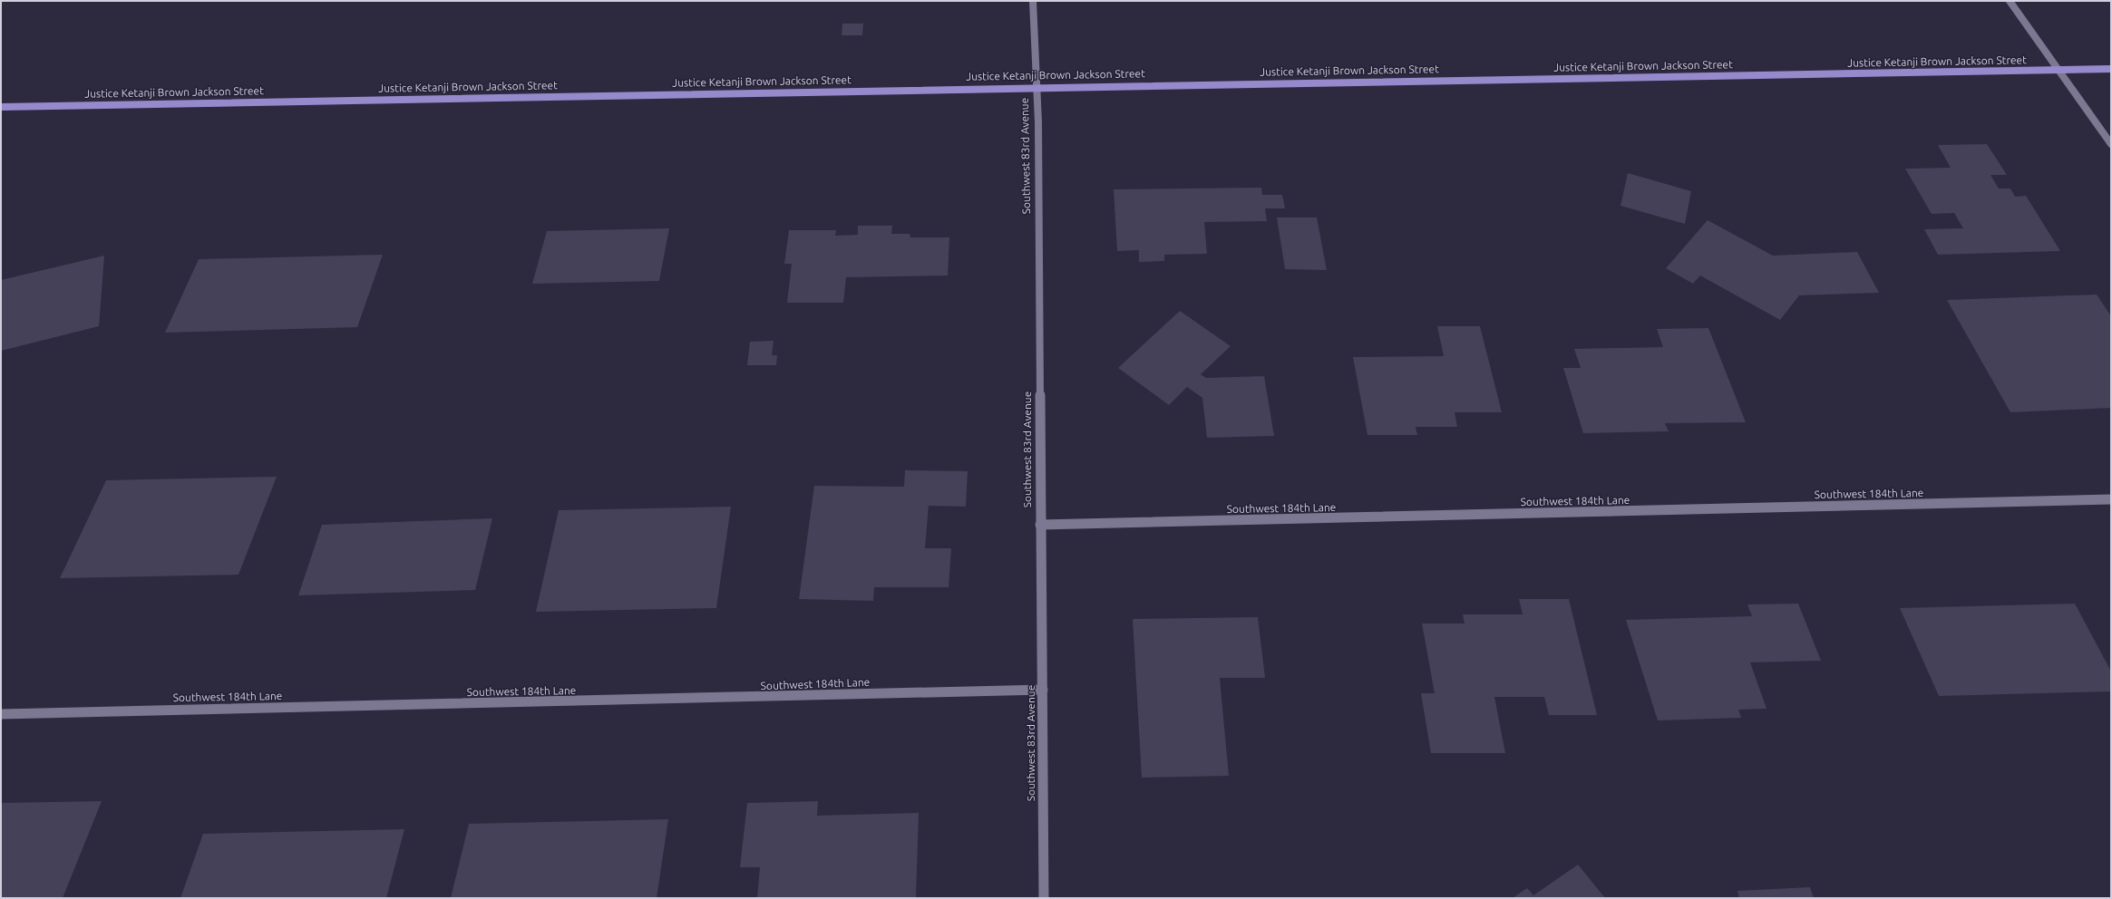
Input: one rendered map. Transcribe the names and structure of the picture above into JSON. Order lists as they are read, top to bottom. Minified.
{"streets":{"main road":["Justice Ketanji Brown Jackson Street"],"street":["Southwest 83rd Avenue","Southwest 184th Lane"]},"crossings":[["Justice Ketanji Brown Jackson Street","Southwest 83rd Avenue"],["Southwest 83rd Avenue","Southwest 184th Lane"]]}
